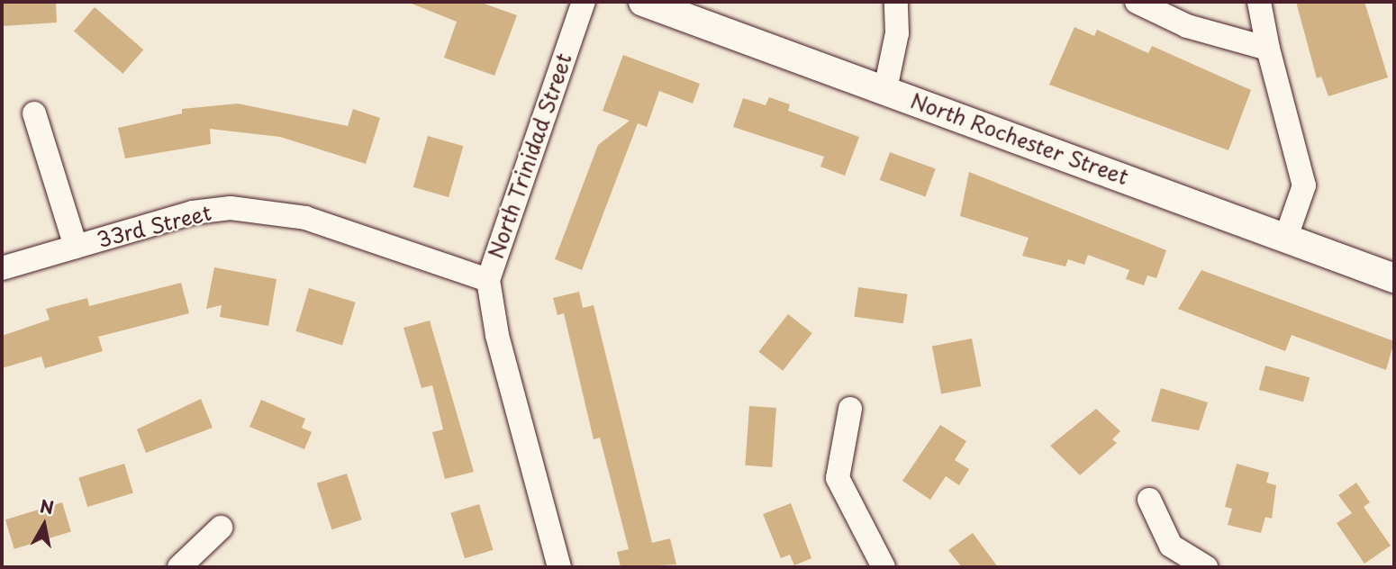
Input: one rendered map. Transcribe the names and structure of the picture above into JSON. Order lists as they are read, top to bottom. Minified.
{"streets":{"street":["North Rochester Street","North Trinidad Street","33rd Street"]},"crossings":[["North Trinidad Street","33rd Street"]],"north":"top"}
